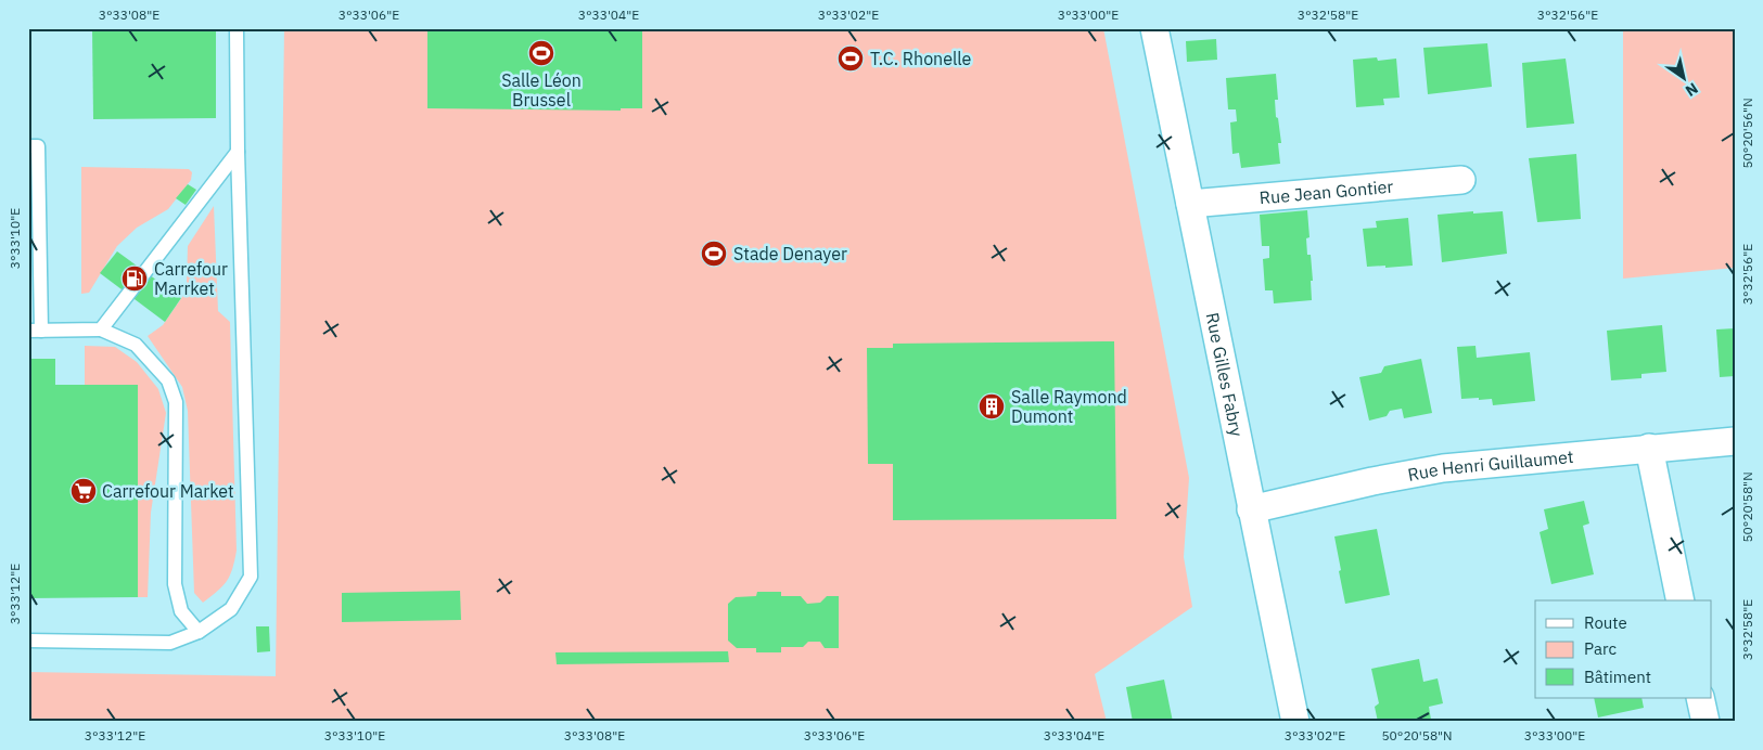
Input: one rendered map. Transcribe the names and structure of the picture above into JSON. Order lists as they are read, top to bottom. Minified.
{"streets":{"street":["Rue Jean Gontier","Rue Gilles Fabry","Rue Henri Guillaumet"]},"crossings":[["Rue Jean Gontier","Rue Gilles Fabry"],["Rue Gilles Fabry","Rue Henri Guillaumet"]],"places":{"sports":["Salle Léon Brussel","T.C. Rhonelle","Stade Denayer"],"fuel station":["Carrefour Marrket"],"building":["Salle Raymond Dumont"],"supermarket":["Carrefour Market"]},"legend":["Route","Parc","Bâtiment"],"north":"bottom right","coordinates":["3°33'08\"E","3°33'06\"E","3°33'04\"E","3°33'02\"E","3°33'00\"E","3°32'58\"E","3°32'56\"E","50°20'56\"N","3°33'10\"E","50°20'58\"N","3°33'12\"E"]}
